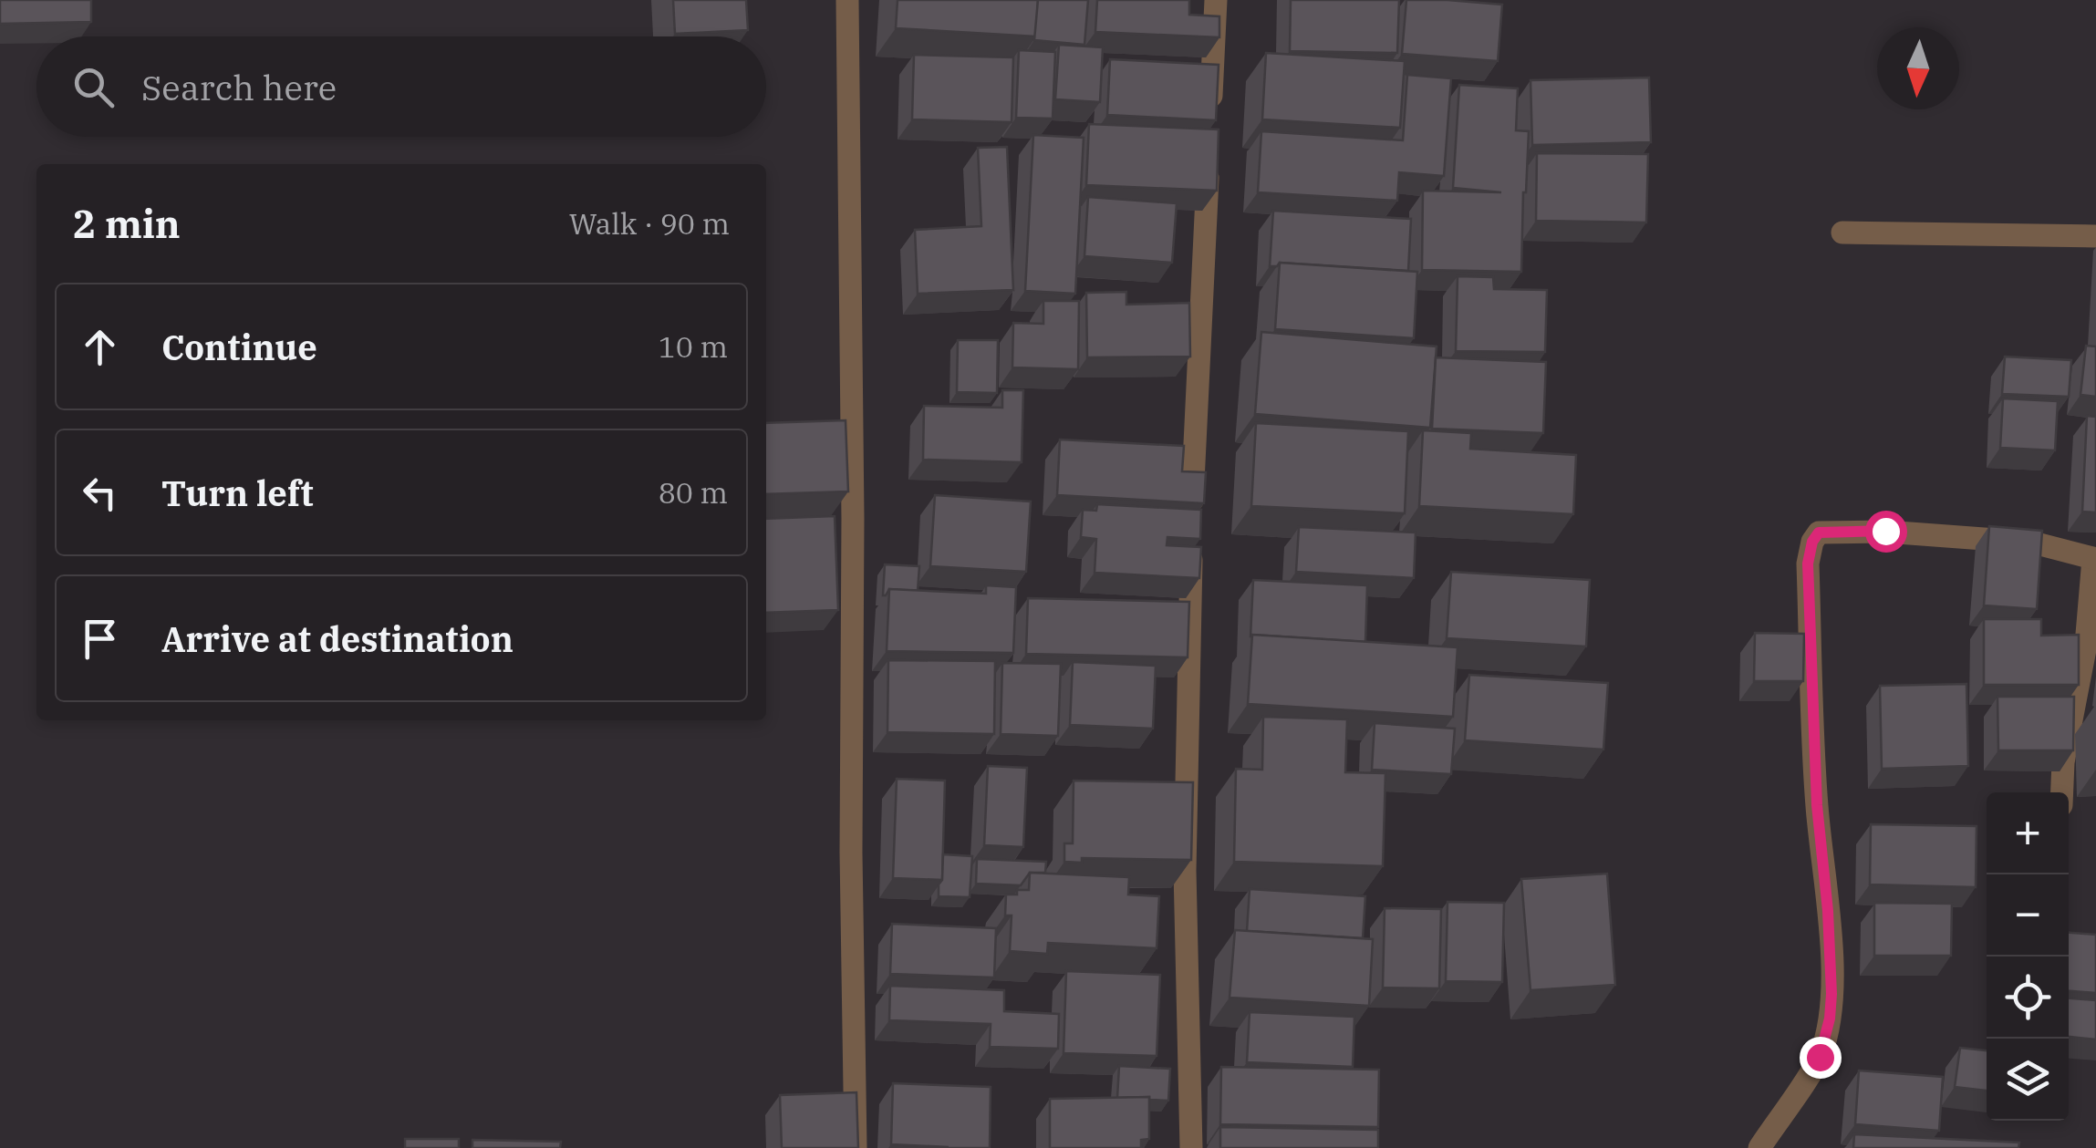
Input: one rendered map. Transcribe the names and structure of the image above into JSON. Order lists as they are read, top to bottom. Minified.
{"north":"bottom","page":{"search":"Search here","heading":["2 min","Walk · 90 m"],"list":[["Continue","10 m"],["Turn left","80 m"],"Arrive at destination"],"map_buttons":["+","−"]}}
